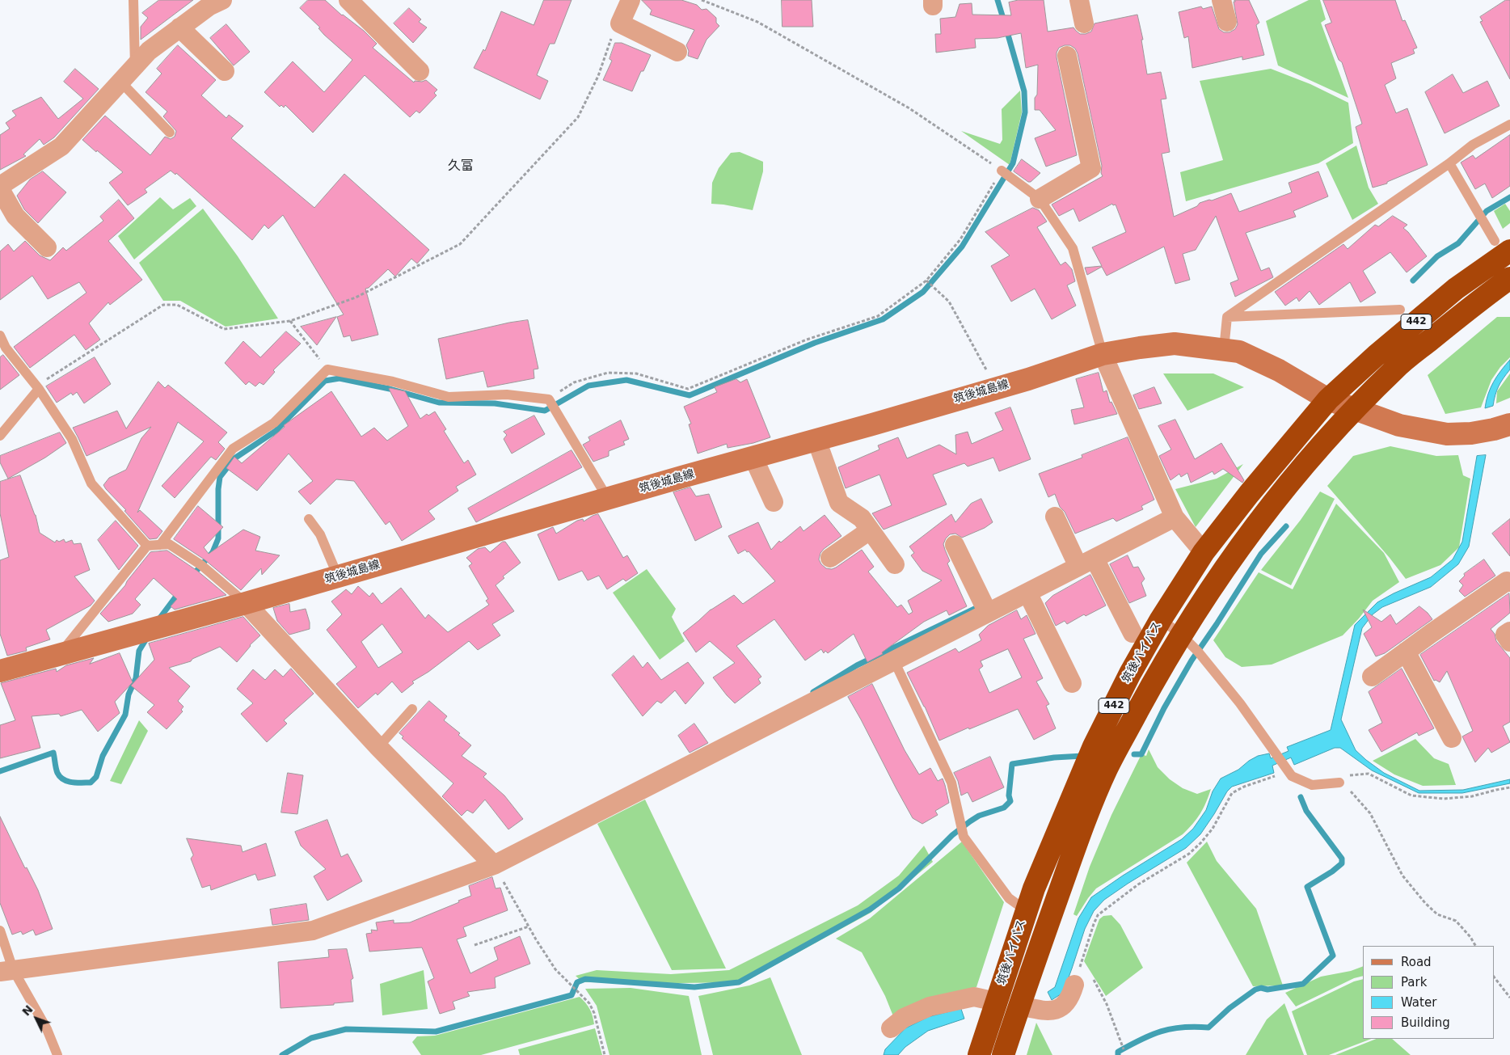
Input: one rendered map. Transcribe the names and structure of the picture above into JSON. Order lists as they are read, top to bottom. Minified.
{"streets":{"highway":["442","筑後バイパス"],"street":["筑後城島線"]},"crossings":[["442","筑後城島線"],["442","筑後バイパス"],["筑後城島線","筑後バイパス"]],"districts":["久富"],"legend":["Road","Park","Water","Building"],"north":"top left"}
